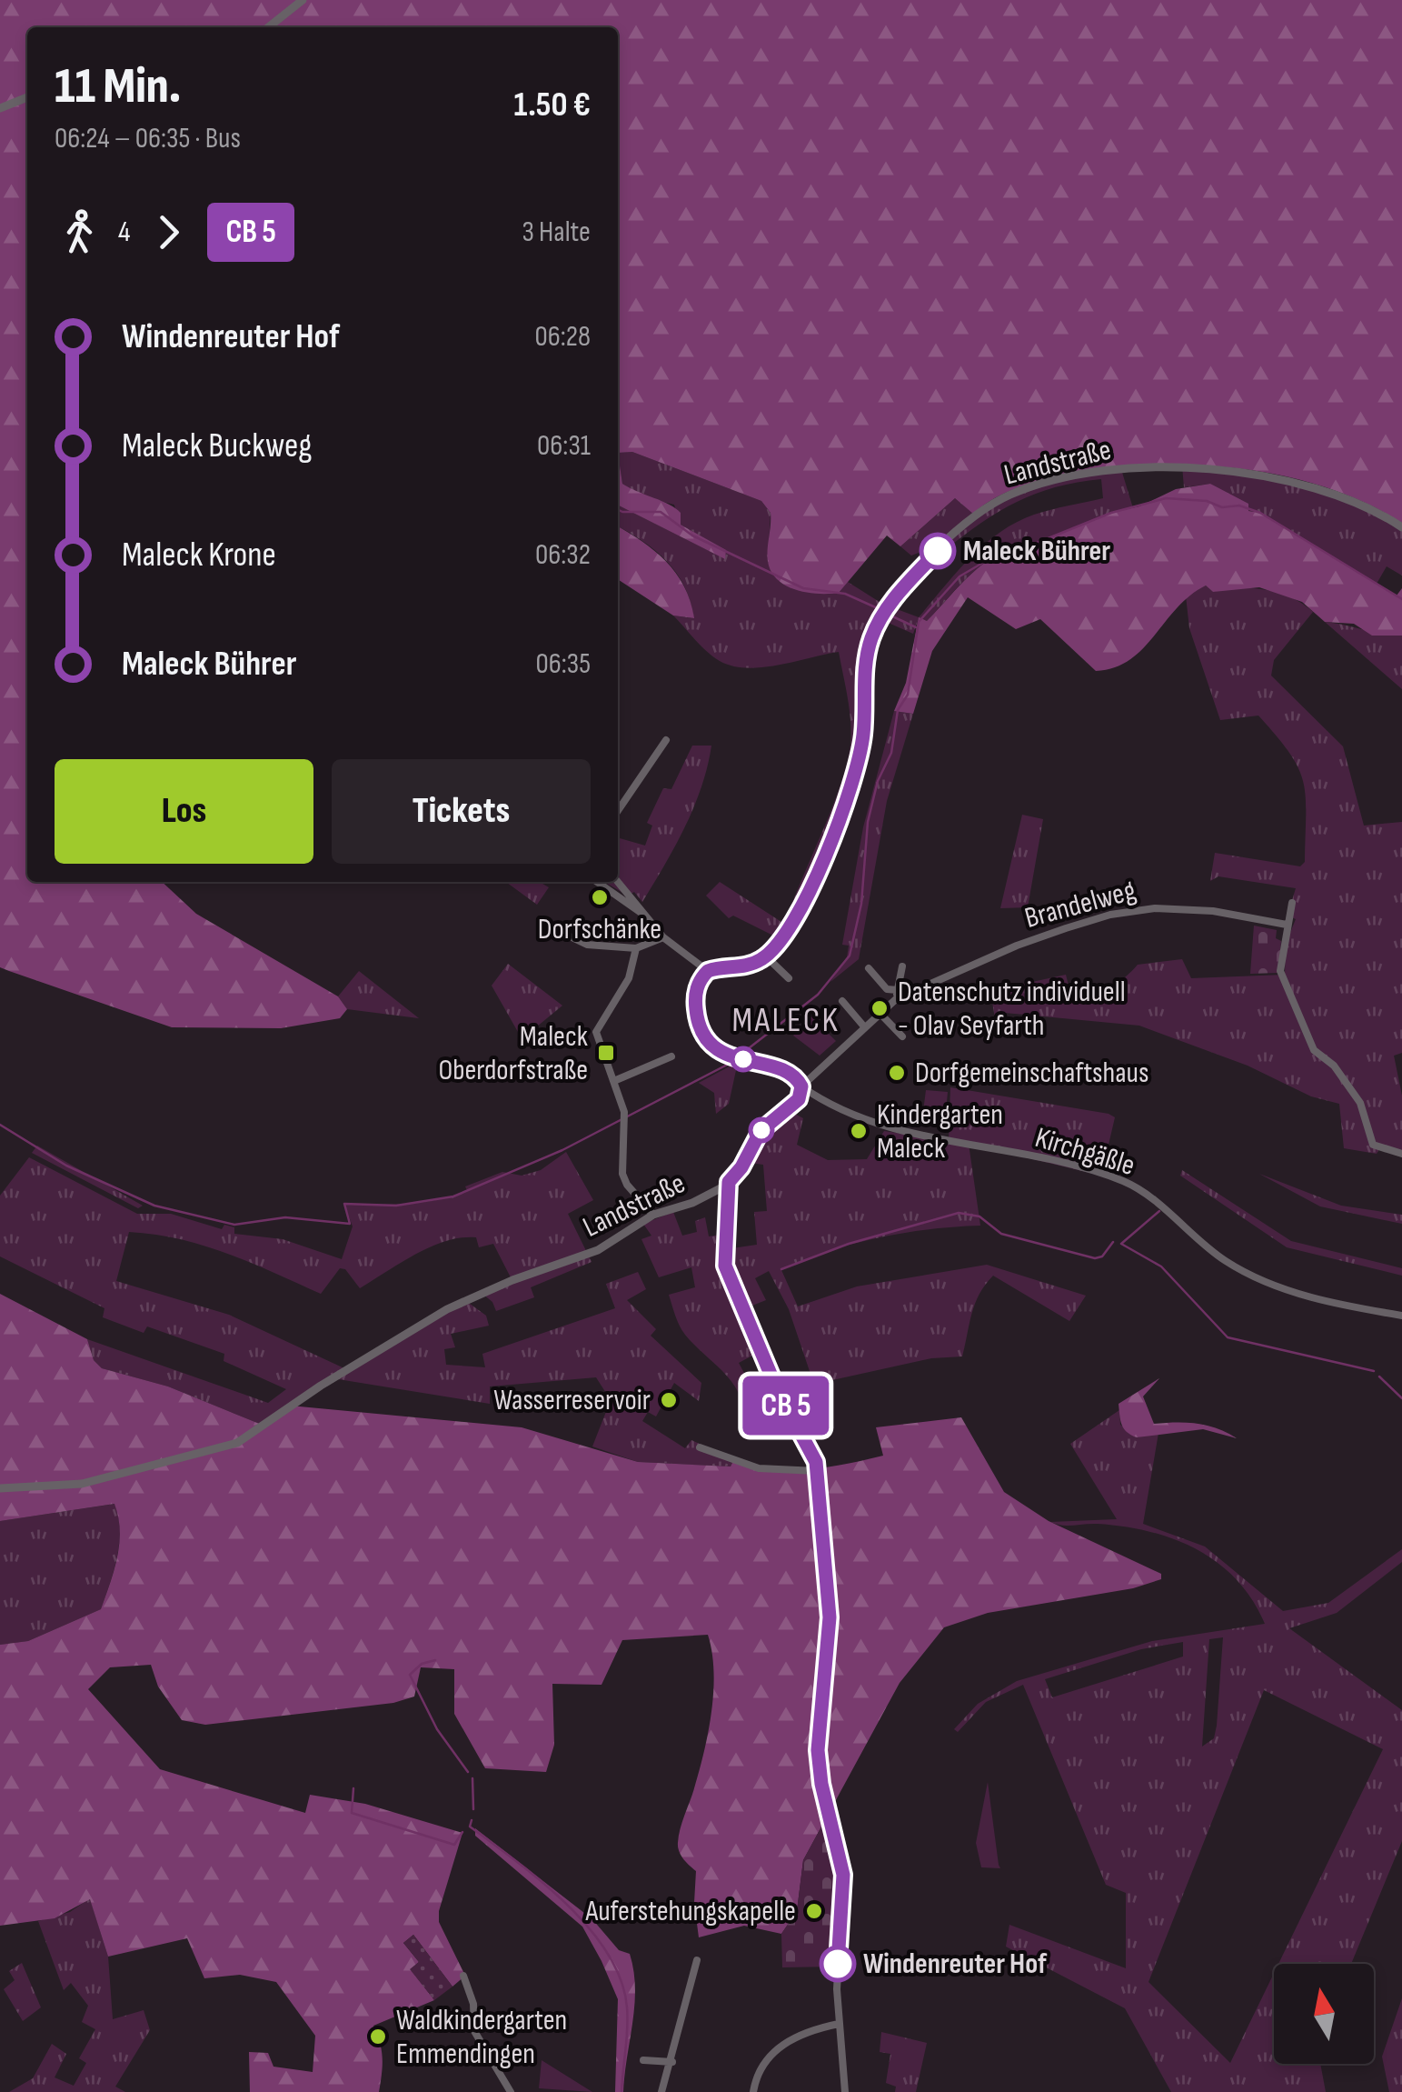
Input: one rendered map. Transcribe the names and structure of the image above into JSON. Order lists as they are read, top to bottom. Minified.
{"streets":{"street":["Landstraße","Brandelweg","Kirchgäßle"]},"crossings":[["Landstraße","Brandelweg"],["Landstraße","Kirchgäßle"],["Brandelweg","Kirchgäßle"]],"districts":["MALECK"],"places":{"other":["Maleck Bührer","Dorfschänke","Datenschutz individuell - Olav Seyfarth","Dorfgemeinschaftshaus","Kindergarten Maleck","Wasserreservoir","Auferstehungskapelle","Windenreuter Hof","Waldkindergarten Emmendingen"],"transit":["Maleck Oberdorfstraße"]},"north":"top","page":{"on_map":"CB 5","heading":["11 Min.","06:24 – 06:35 · Bus","1.50 €"],"legs":["4","CB 5","3 Halte"],"list":[{"name":"Windenreuter Hof","value":"06:28"},{"name":"Maleck Buckweg","value":"06:31"},{"name":"Maleck Krone","value":"06:32"},{"name":"Maleck Bührer","value":"06:35"}],"buttons":["Los","Tickets"]}}
